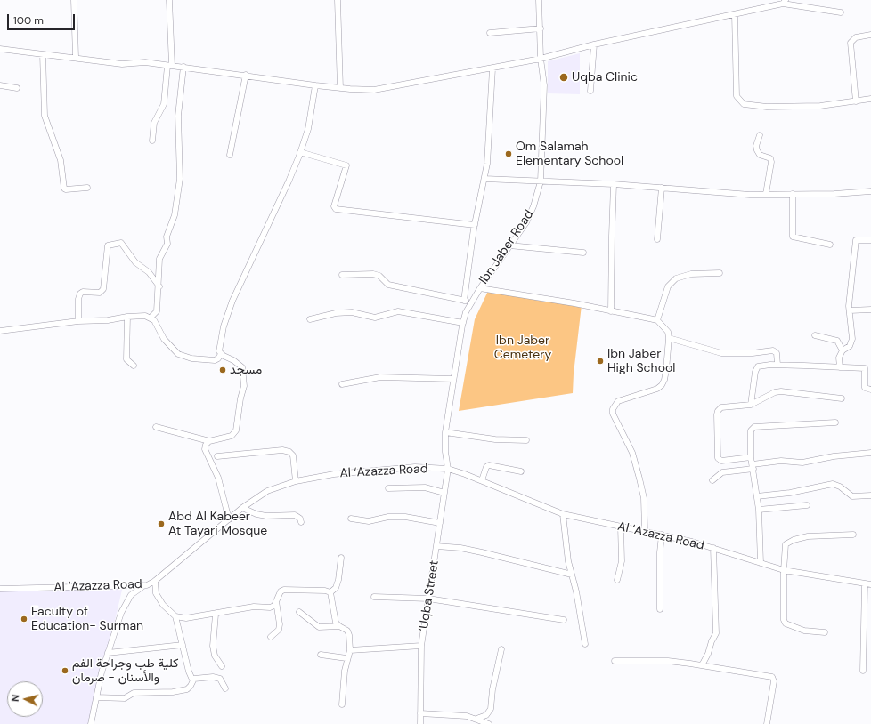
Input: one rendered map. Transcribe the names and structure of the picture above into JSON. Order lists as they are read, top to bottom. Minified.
{"streets":{"street":["Ibn Jaber Road","Al ‘Azazza Road","‘Uqba Street"]},"crossings":[["Ibn Jaber Road","Al ‘Azazza Road"],["Ibn Jaber Road","‘Uqba Street"],["Al ‘Azazza Road","‘Uqba Street"]],"parks":["Ibn Jaber Cemetery"],"places":["Uqba Clinic","Om Salamah Elementary School","Ibn Jaber High School","مسجد","Abd Al Kabeer At Tayari Mosque","Faculty of Education- Surman","كلية طب وجراحة الفم والأسنان - صرمان"],"scale_bar":"100 m","north":"left"}
